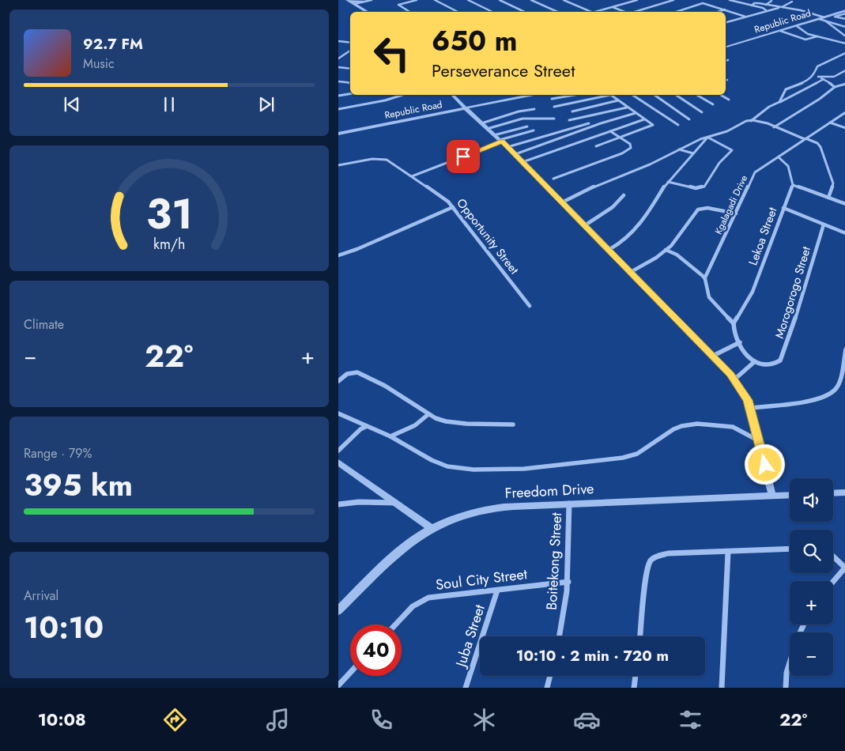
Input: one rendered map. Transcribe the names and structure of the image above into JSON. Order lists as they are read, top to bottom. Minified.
{"streets":{"street":["Republic Road","Kgalagadi Drive","Opportunity Street","Lekoa Street","Morogorogo Street","Freedom Drive","Boitekong Street","Soul City Street","Juba Street"]},"crossings":[["Freedom Drive","Boitekong Street"],["Boitekong Street","Soul City Street"],["Soul City Street","Juba Street"]],"page":{"turn":["650 m","Perseverance Street"],"song":["92.7 FM","Music"],"tile":["Climate",["Range · 79%","395 km"],["Arrival","10:10"]],"heat":["−","22°","+"],"map_buttons":["+","−"],"limit":"40","trip":"10:10 · 2 min · 720 m","tabs":["10:08","22°"],"gauge":["31","km/h"]}}
